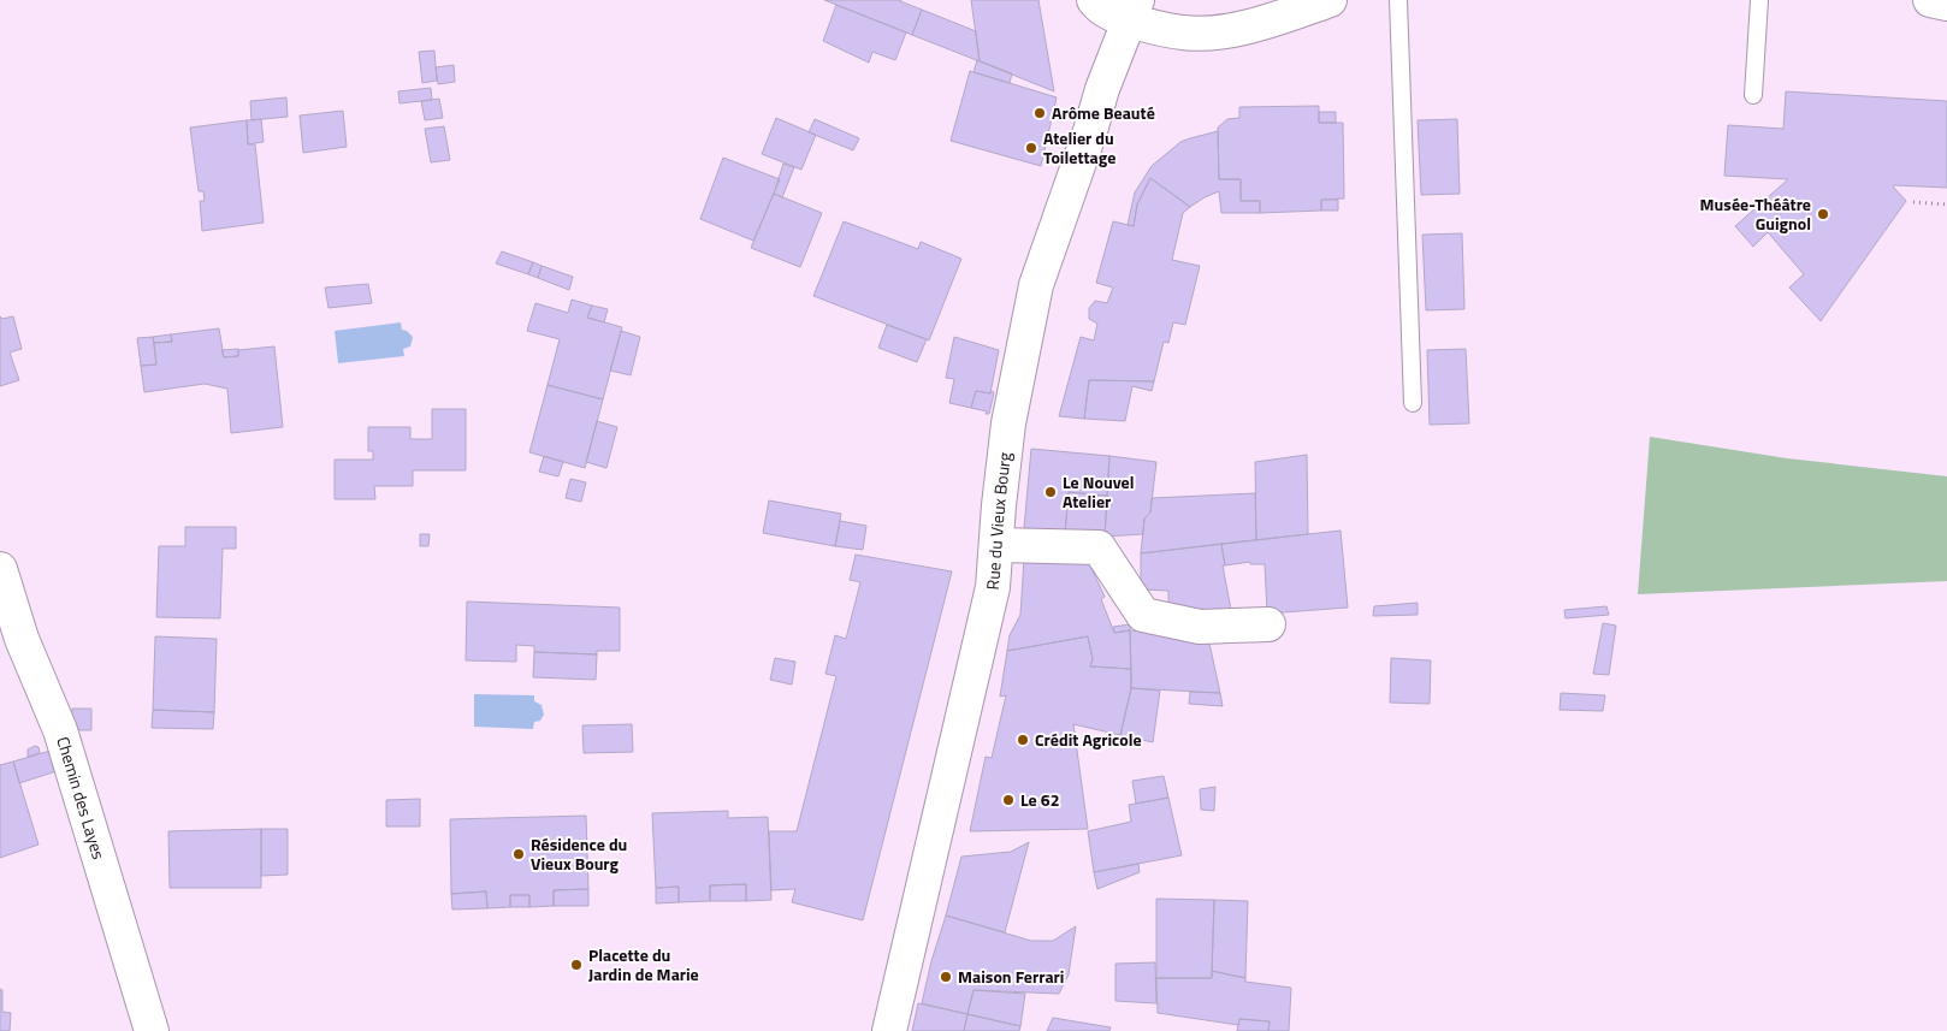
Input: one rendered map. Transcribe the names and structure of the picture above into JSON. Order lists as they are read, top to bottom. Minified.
{"streets":{"street":["Rue du Vieux Bourg","Chemin des Layes"]},"places":["Arôme Beauté","Atelier du Toilettage","Musée-Théâtre Guignol","Le Nouvel Atelier","Crédit Agricole","Le 62","Résidence du Vieux Bourg","Placette du Jardin de Marie","Maison Ferrari"]}
